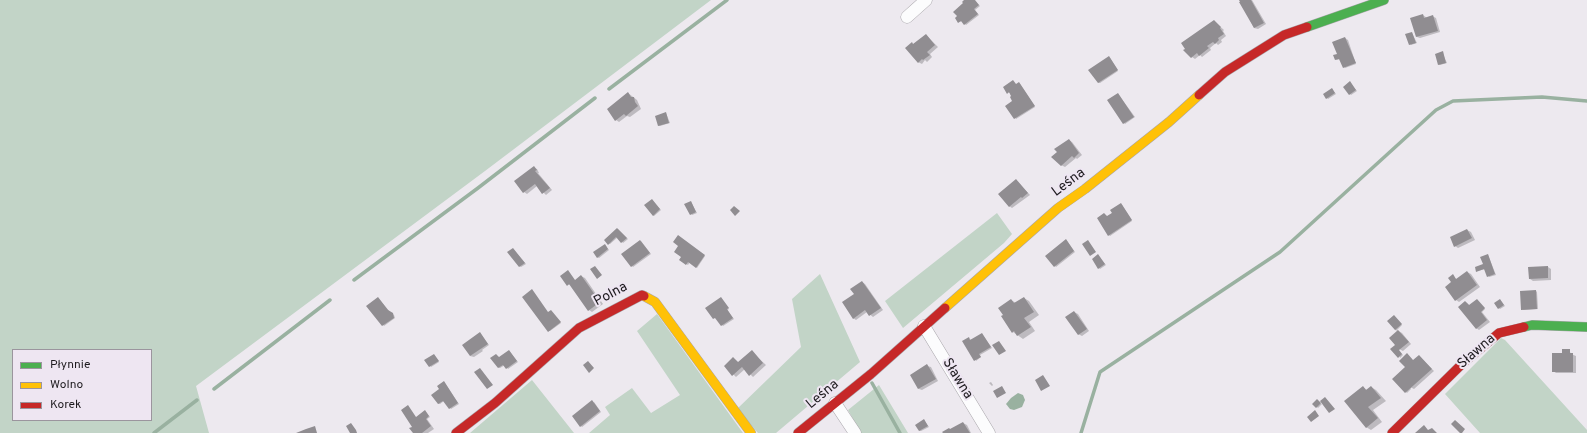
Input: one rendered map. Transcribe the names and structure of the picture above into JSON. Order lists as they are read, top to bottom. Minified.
{"streets":{"street":["Leśna","Polna","Sławna"]},"crossings":[["Leśna","Sławna"]],"legend":["Płynnie","Wolno","Korek"]}
